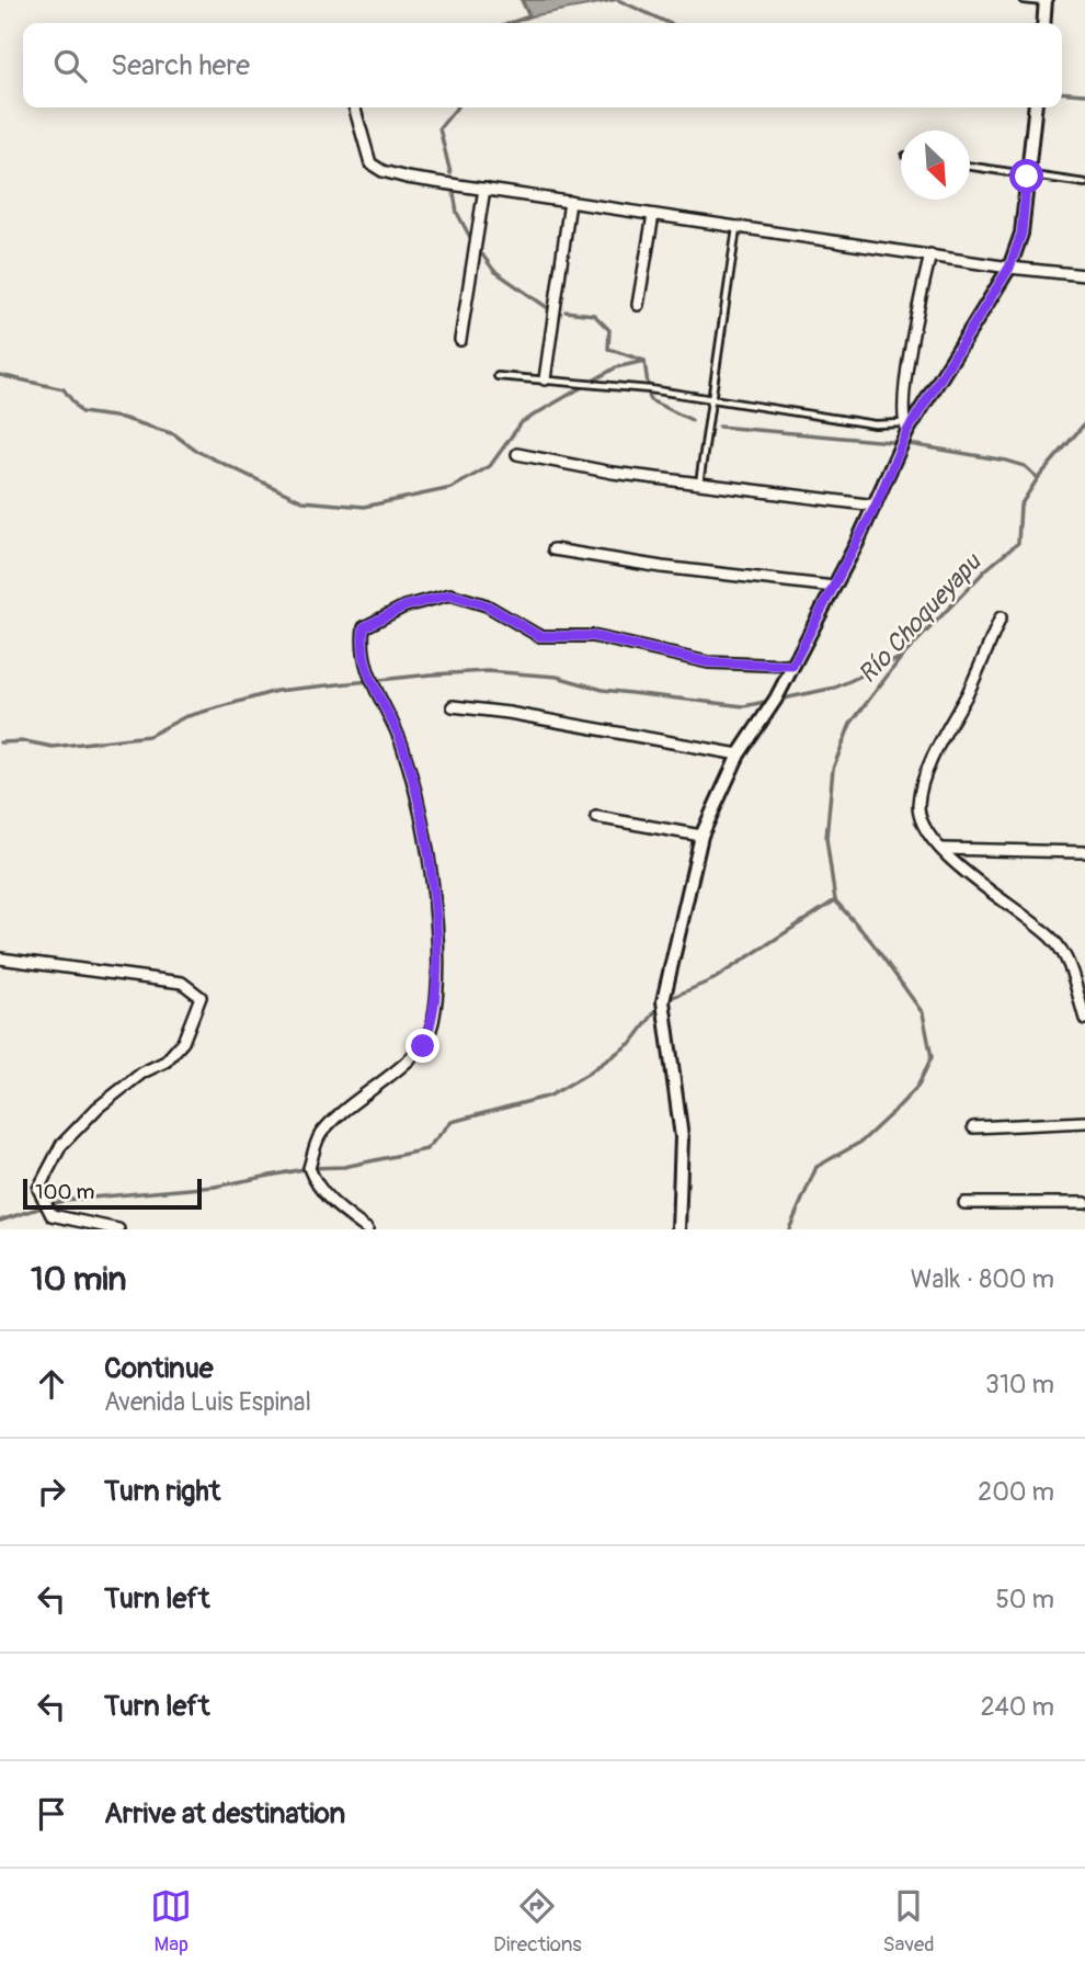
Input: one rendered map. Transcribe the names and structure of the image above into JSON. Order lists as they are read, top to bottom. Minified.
{"water":["Río Choqueyapu"],"scale_bar":"100 m","north":"bottom right","page":{"search":"Search here","scale":"100 m","heading":["10 min","Walk · 800 m"],"list":[["Continue","Avenida Luis Espinal","310 m"],["Turn right","200 m"],["Turn left","50 m"],["Turn left","240 m"],"Arrive at destination"],"nav":["Map","Directions","Saved"]}}
